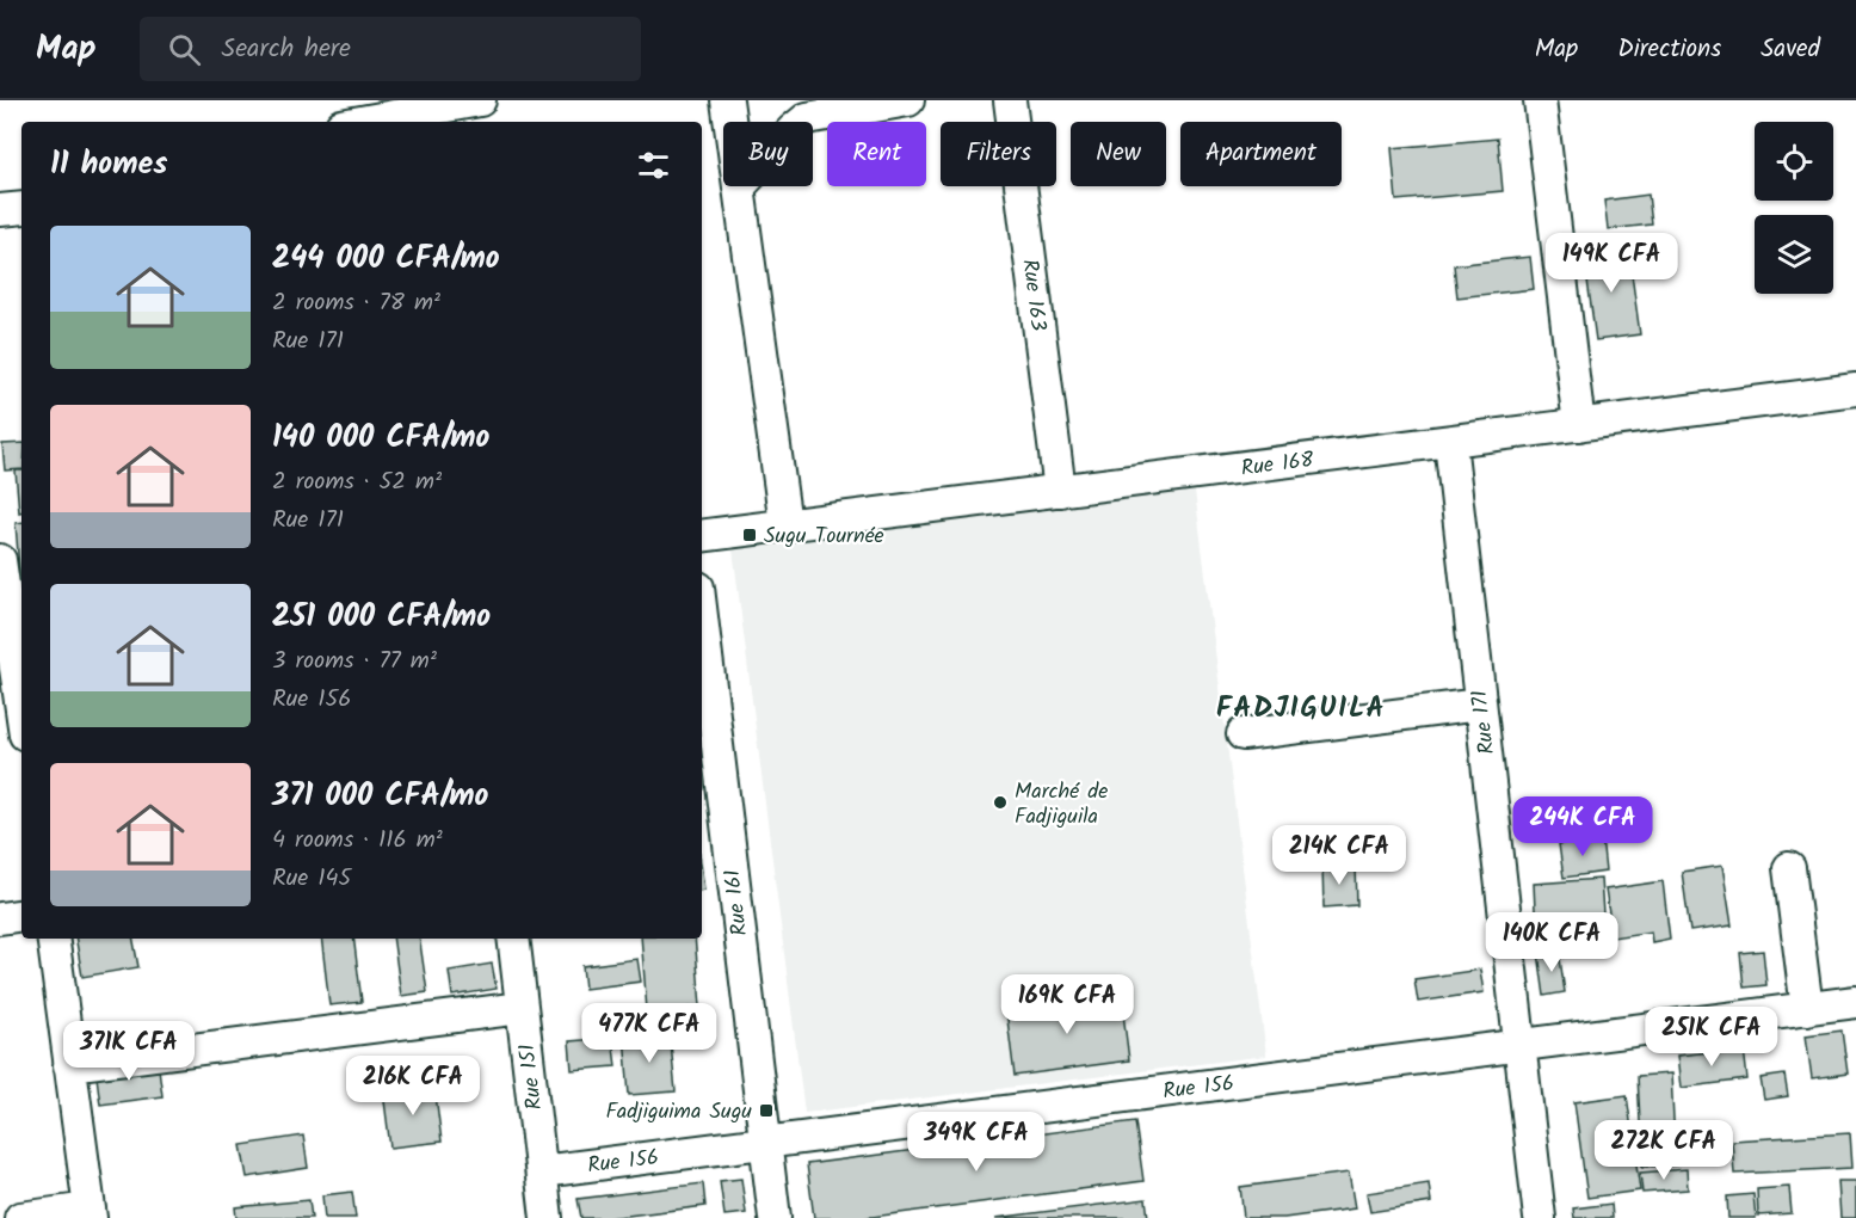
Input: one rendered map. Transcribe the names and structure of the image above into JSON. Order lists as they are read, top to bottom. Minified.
{"streets":{"street":["Rue 163","Rue 168","Rue 171","Rue 161","Rue 151","Rue 156"]},"crossings":[["Rue 163","Rue 168"],["Rue 168","Rue 171"],["Rue 171","Rue 156"],["Rue 161","Rue 156"],["Rue 151","Rue 156"]],"districts":["FADJIGUILA"],"places":{"transit":["Sugu Tournée","Fadjiguima Sugu"],"other":["Marché de Fadjiguila"]},"page":{"header":"Map","search":"Search here","nav":["Map","Directions","Saved"],"chip":["Buy","Rent","Filters","New","Apartment"],"heading":"11 homes","list":[{"name":"244 000 CFA/mo","note":"2 rooms · 78 m² · Rue 171"},{"name":"140 000 CFA/mo","note":"2 rooms · 52 m² · Rue 171"},{"name":"251 000 CFA/mo","note":"3 rooms · 77 m² · Rue 156"},{"name":"371 000 CFA/mo","note":"4 rooms · 116 m² · Rue 145"}],"price":["149K CFA","244K CFA","214K CFA","140K CFA","169K CFA","477K CFA","251K CFA","371K CFA","216K CFA","349K CFA","272K CFA"]}}
